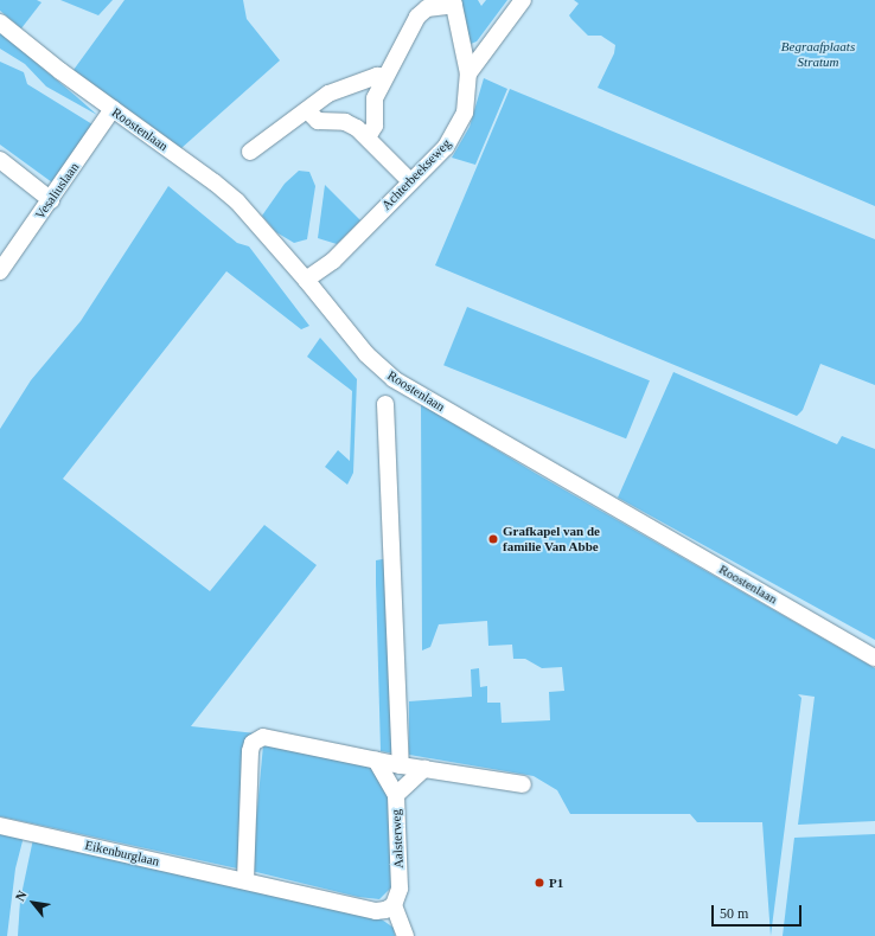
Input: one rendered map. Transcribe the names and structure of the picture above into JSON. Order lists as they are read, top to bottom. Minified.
{"streets":{"street":["Roostenlaan","Achterbeekseweg","Vesaliuslaan","Aalsterweg","Eikenburglaan"]},"crossings":[["Roostenlaan","Achterbeekseweg"],["Roostenlaan","Vesaliuslaan"]],"parks":["Begraafplaats Stratum"],"places":["Grafkapel van de familie Van Abbe","P1"],"scale_bar":"50 m","north":"top left"}
